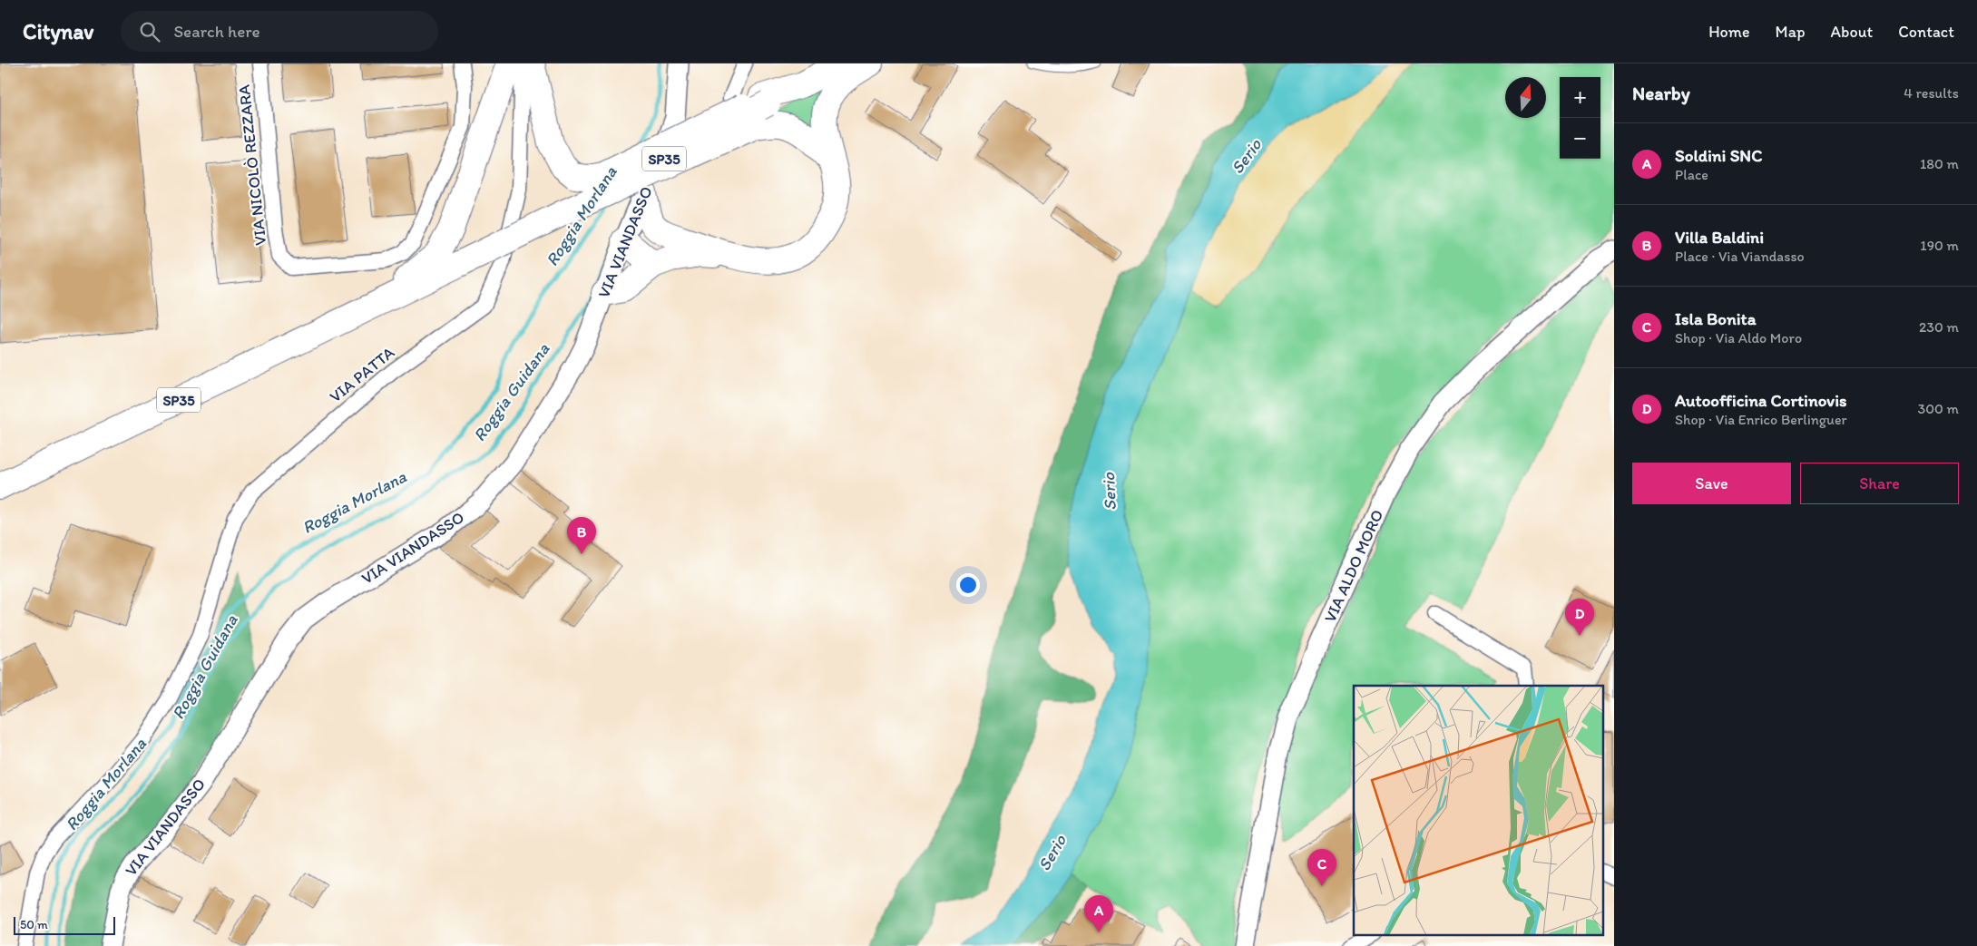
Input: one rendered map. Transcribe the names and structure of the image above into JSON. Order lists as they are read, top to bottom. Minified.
{"streets":{"highway":["SP35"],"street":["VIA NICOLÒ REZZARA","VIA VIANDASSO","VIA PATTA","VIA ALDO MORO"]},"water":["Serio","Roggia Morlana","Roggia Guidana"],"scale_bar":"50 m","north":"top","page":{"header":"Citynav","search":"Search here","nav":["Home","Map","About","Contact"],"heading":["Nearby","4 results"],"map_buttons":["+","−"],"list":[{"mark":"A","name":"Soldini SNC","note":"Place","value":"180 m"},{"mark":"B","name":"Villa Baldini","note":"Place · Via Viandasso","value":"190 m"},{"mark":"C","name":"Isla Bonita","note":"Shop · Via Aldo Moro","value":"230 m"},{"mark":"D","name":"Autoofficina Cortinovis","note":"Shop · Via Enrico Berlinguer","value":"300 m"}],"buttons":["Save","Share"],"pins":["B","D","C","A"],"scale":"50 m"}}
